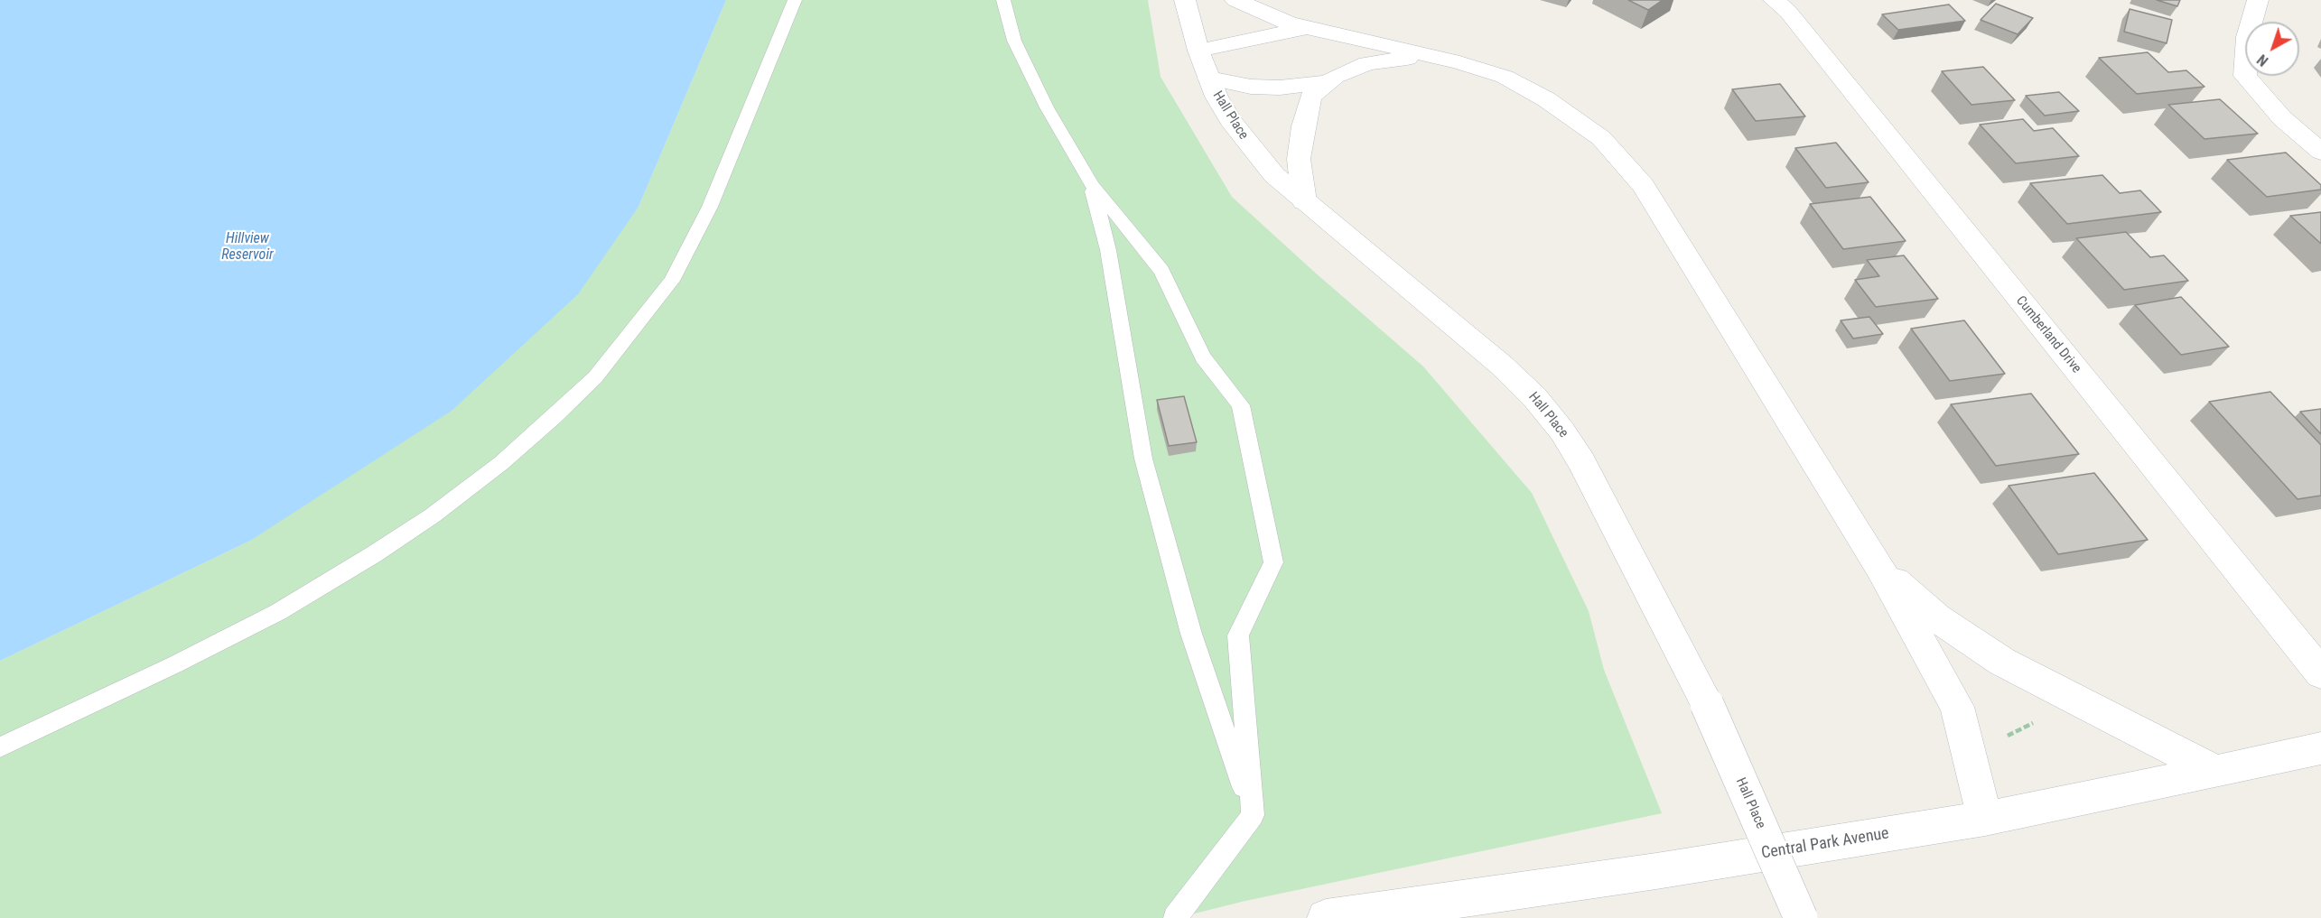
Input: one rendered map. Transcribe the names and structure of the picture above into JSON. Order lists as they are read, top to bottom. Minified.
{"streets":{"main road":["Hall Place","Cumberland Drive","Central Park Avenue"]},"water":["Hillview Reservoir"],"north":"bottom left"}
